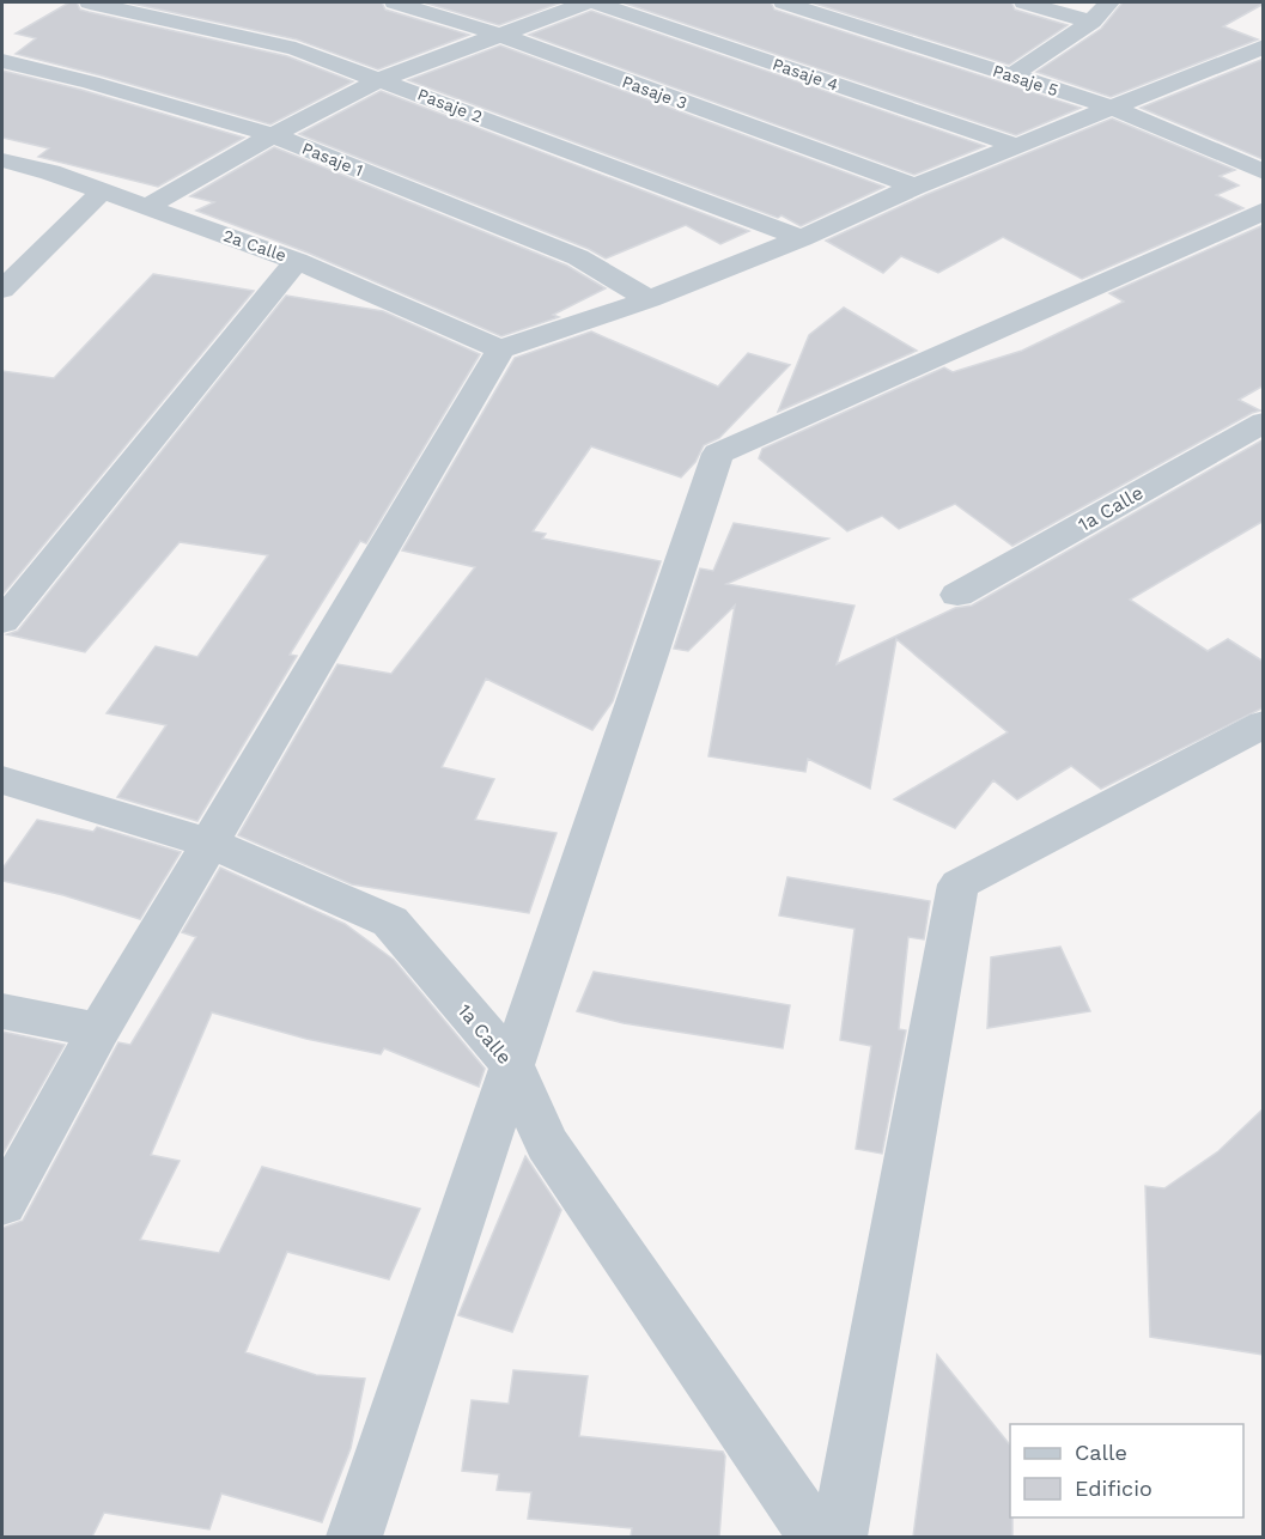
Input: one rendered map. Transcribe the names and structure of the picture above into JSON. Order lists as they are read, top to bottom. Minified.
{"streets":{"street":["Pasaje 4","Pasaje 5","Pasaje 3","Pasaje 2","Pasaje 1","2a Calle","1a Calle"]},"legend":["Calle","Edificio"]}
